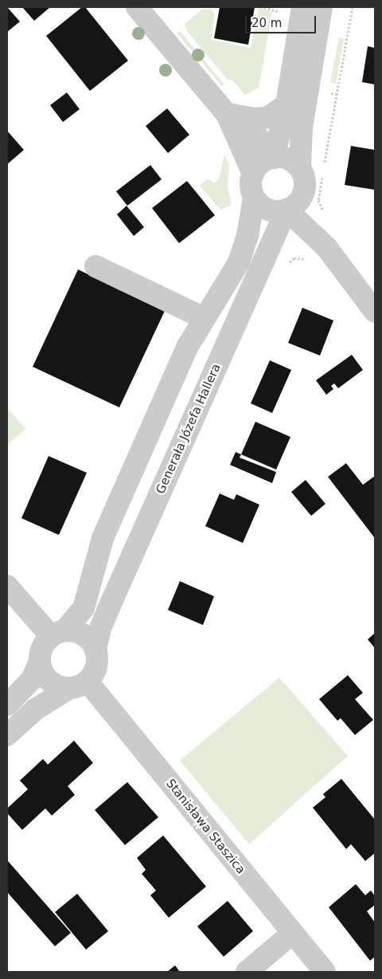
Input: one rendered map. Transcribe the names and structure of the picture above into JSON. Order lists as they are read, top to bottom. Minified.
{"streets":{"street":["Generała Józefa Hallera","Stanisława Staszica"]},"crossings":[["Generała Józefa Hallera","Stanisława Staszica"]],"scale_bar":"20 m"}
